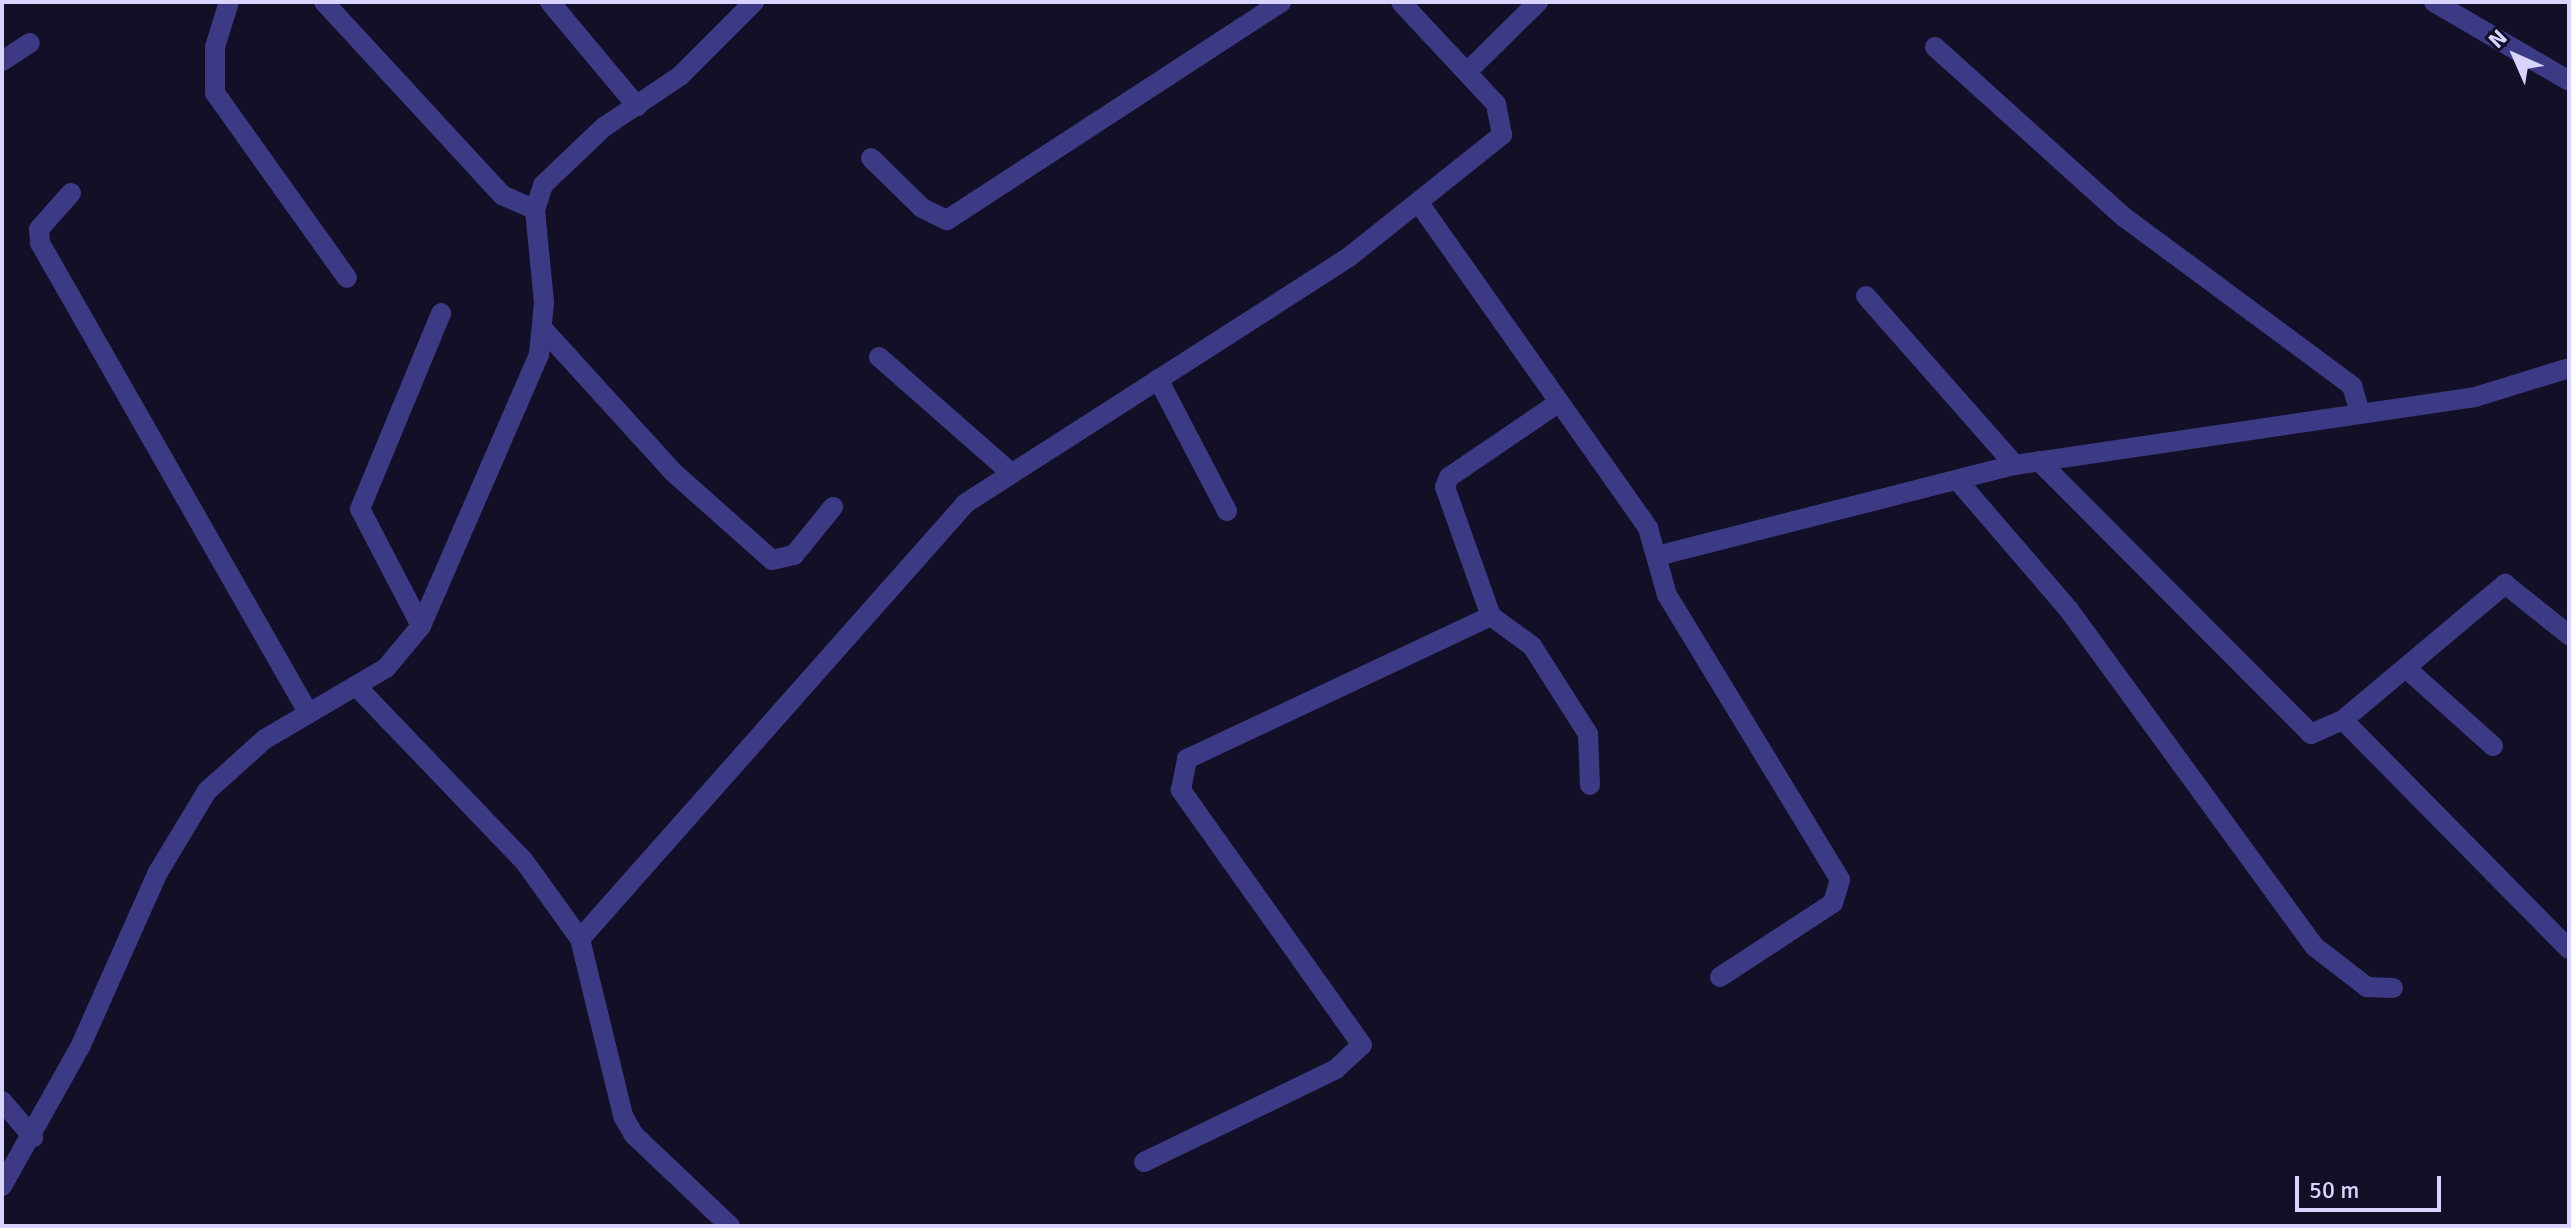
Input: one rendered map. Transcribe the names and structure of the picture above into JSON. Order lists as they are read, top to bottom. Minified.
{"scale_bar":"50 m","north":"top left"}
